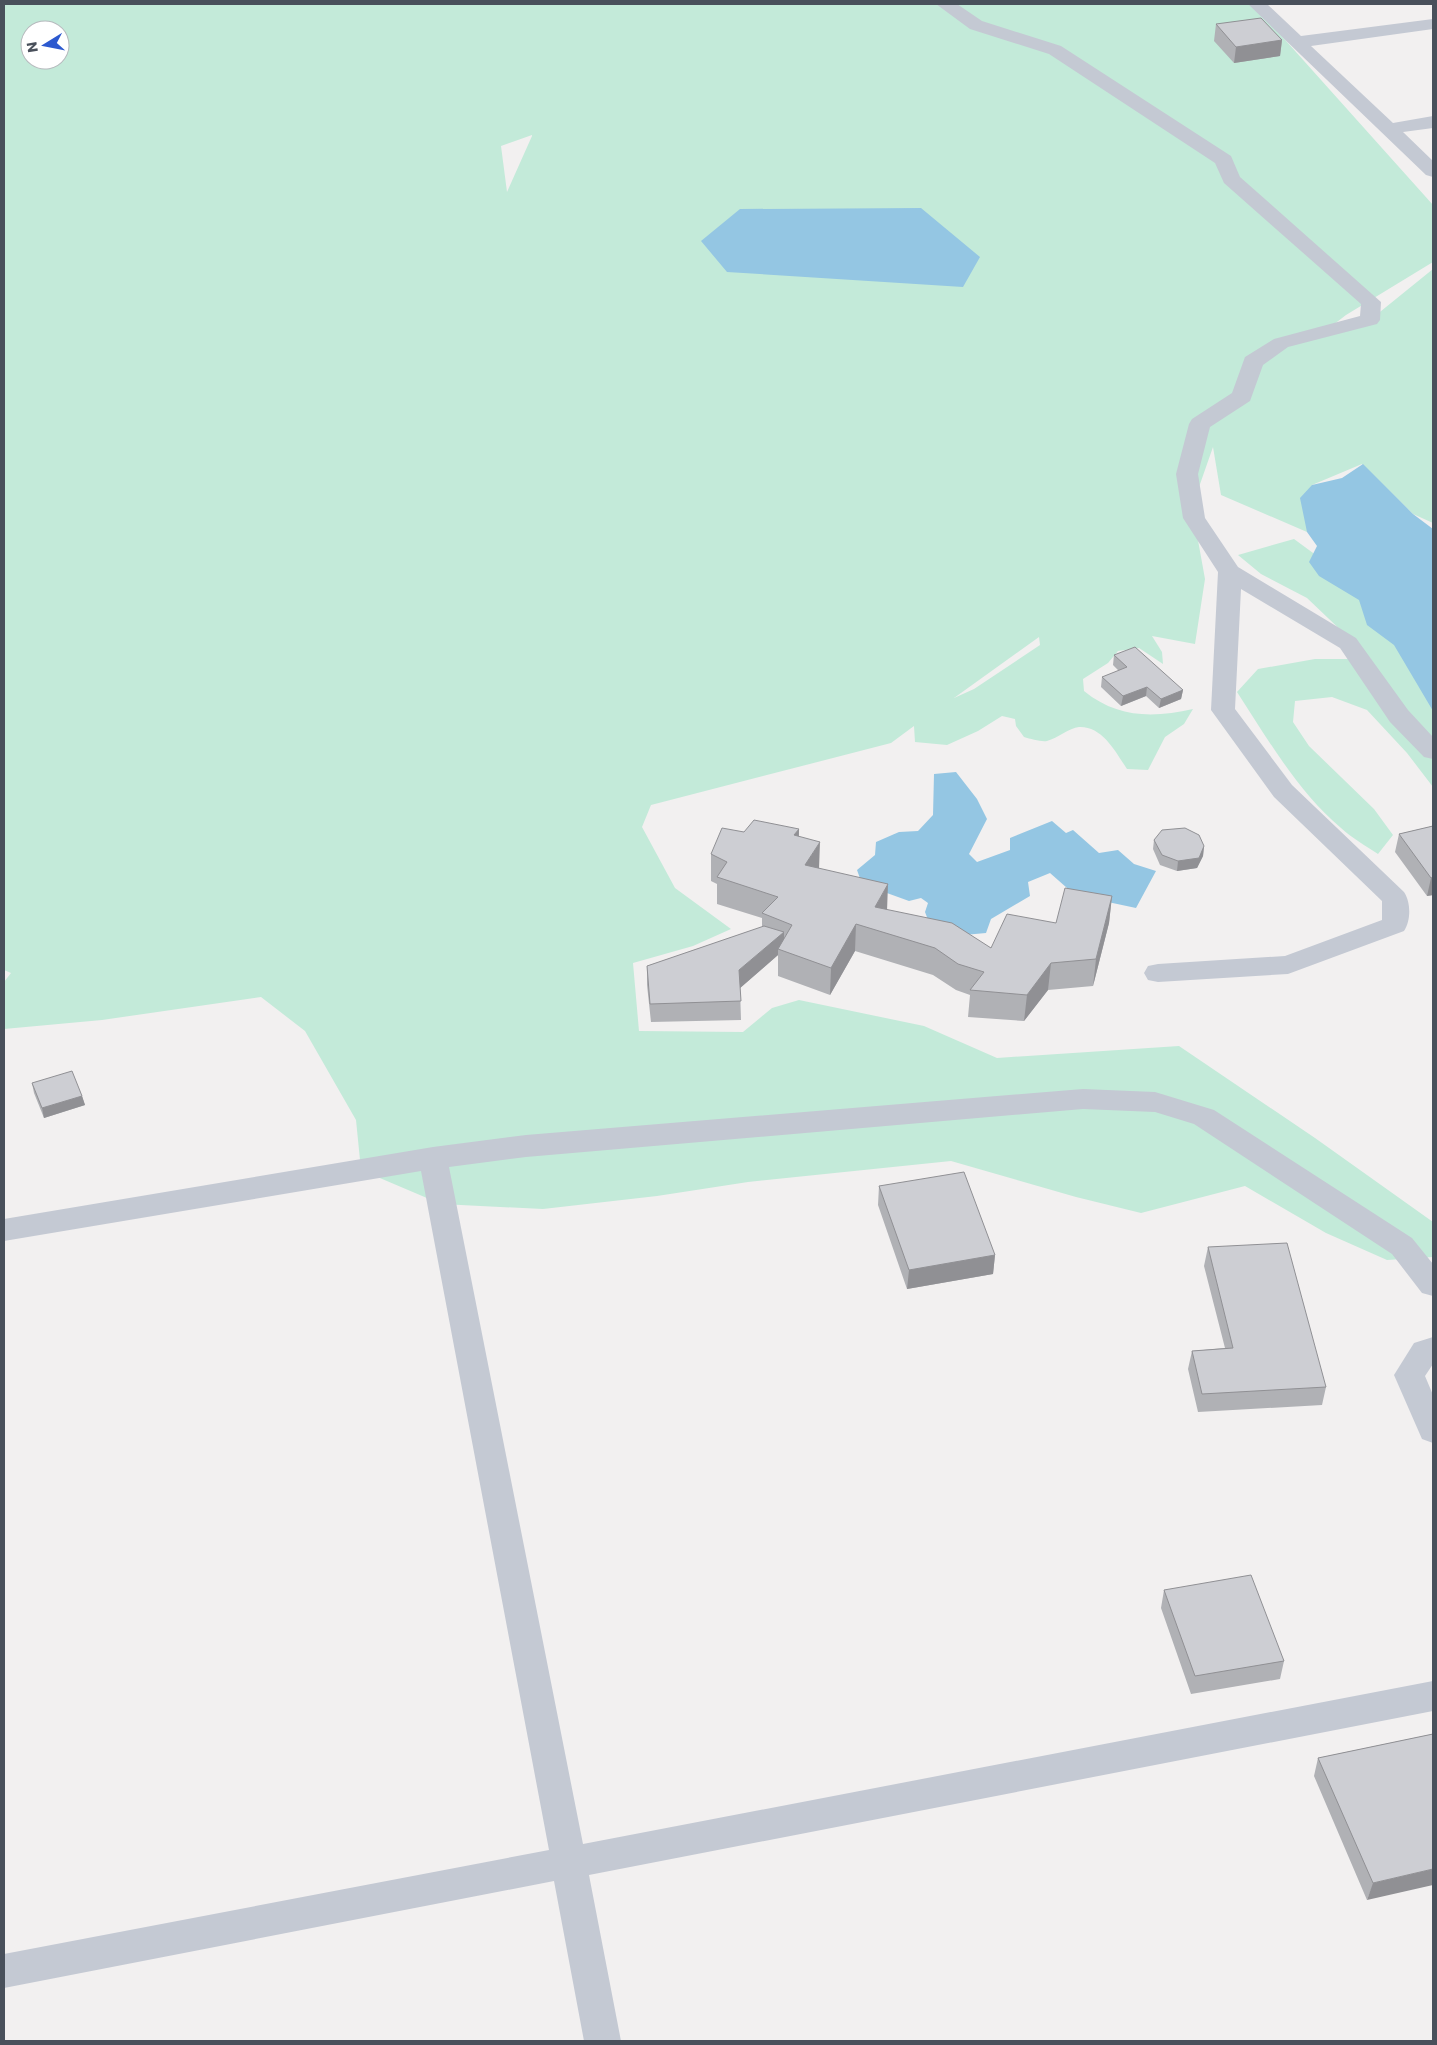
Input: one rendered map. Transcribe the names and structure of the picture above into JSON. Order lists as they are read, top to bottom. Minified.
{"north":"left"}
